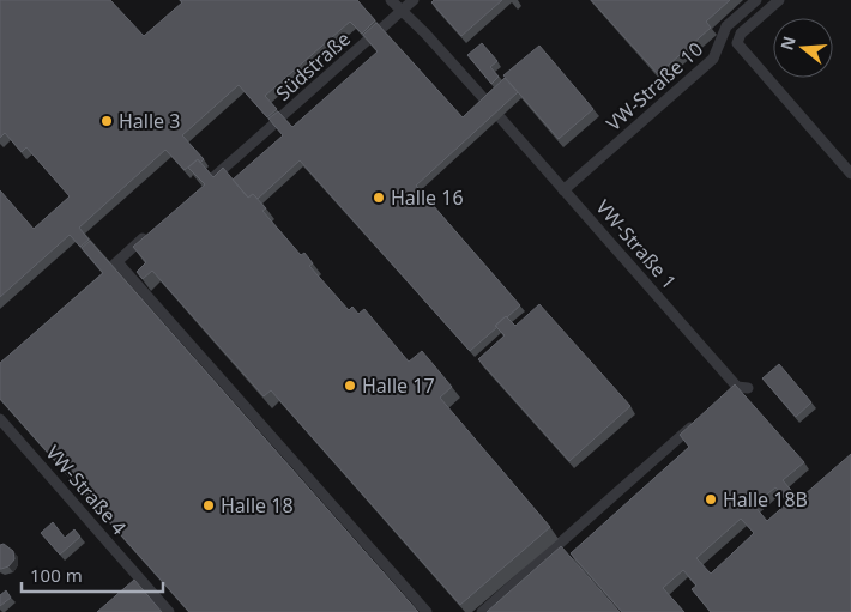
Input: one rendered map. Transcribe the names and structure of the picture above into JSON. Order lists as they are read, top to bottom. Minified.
{"streets":{"street":["Südstraße","VW-Straße 10","VW-Straße 1","VW-Straße 4"]},"crossings":[["VW-Straße 10","VW-Straße 1"]],"places":["Halle 3","Halle 16","Halle 17","Halle 18B","Halle 18"],"scale_bar":"100 m","north":"left"}
